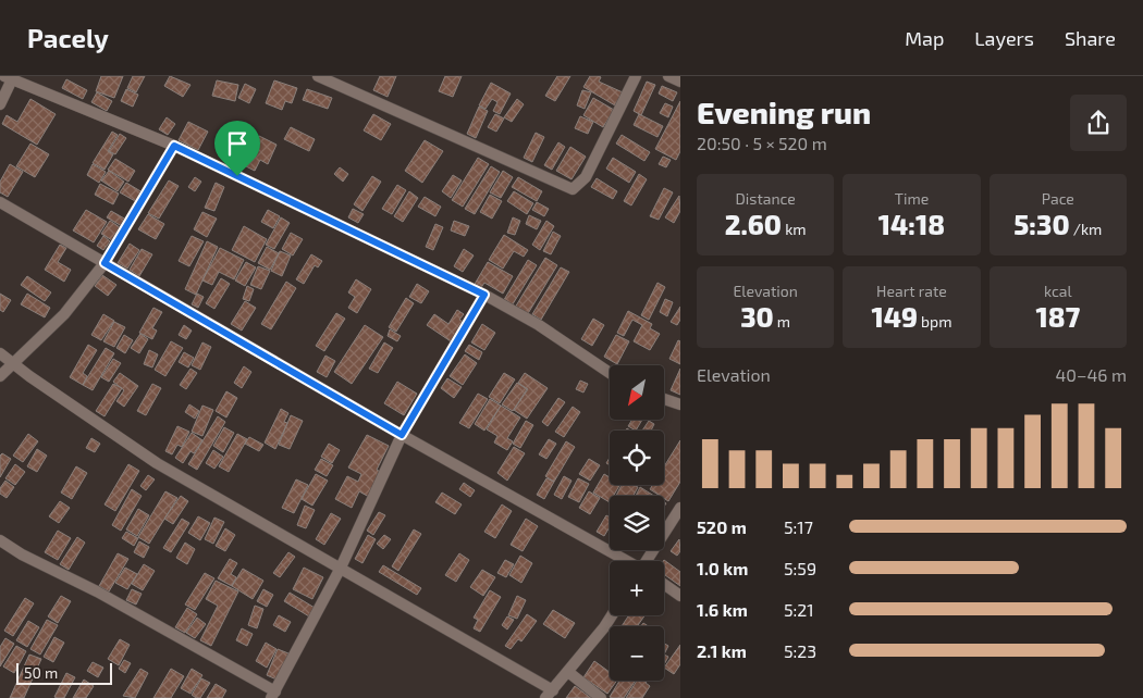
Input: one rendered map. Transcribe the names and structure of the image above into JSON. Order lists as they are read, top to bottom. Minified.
{"scale_bar":"50 m","north":"bottom left","page":{"header":"Pacely","nav":["Map","Layers","Share"],"heading":["Evening run","20:50 · 5 × 520 m"],"stats":[["Distance","2.60 km"],["Time","14:18"],["Pace","5:30 /km"],["Elevation","30 m"],["Heart rate","149 bpm"],["kcal","187"]],"chart":["Elevation","40–46 m"],"map_buttons":["+","−"],"list":[{"name":"520 m","note":"5:17"},{"name":"1.0 km","note":"5:59"},{"name":"1.6 km","note":"5:21"},{"name":"2.1 km","note":"5:23"}],"scale":"50 m"}}
